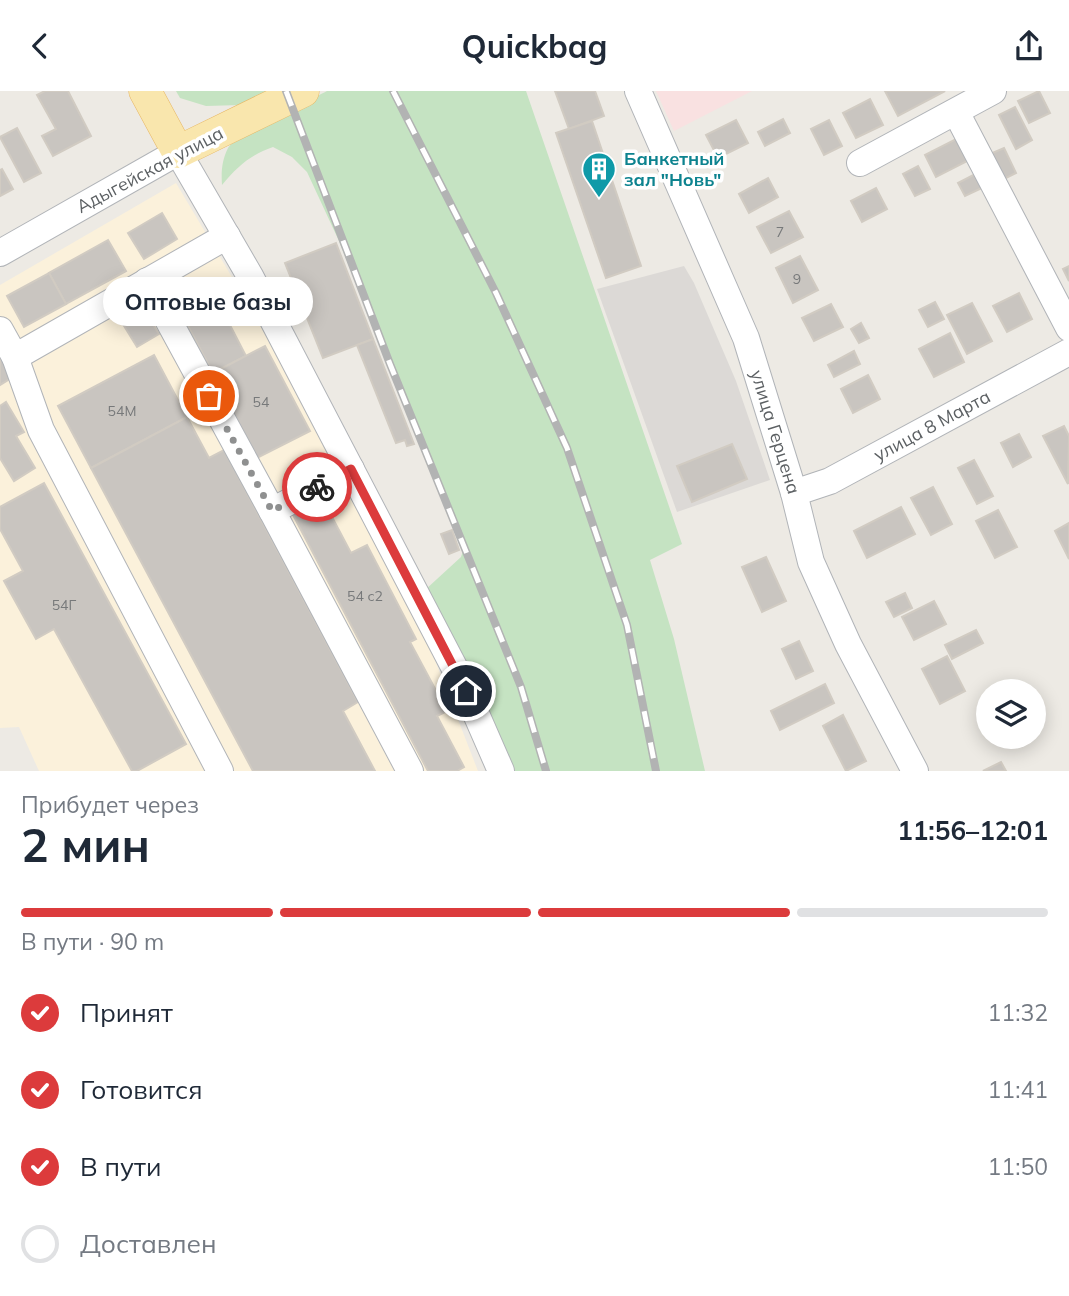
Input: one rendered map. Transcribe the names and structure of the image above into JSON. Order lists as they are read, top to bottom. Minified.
{"streets":{"main road":["Адыгейская улица"],"street":["улица 8 Марта","улица Герцена"]},"crossings":[["улица 8 Марта","улица Герцена"]],"places":{"building":["Банкетный зал \"Новь\""],"other":["Оптовые базы"]},"house_numbers":["7","9","54","54М","54 с2","54Г"],"page":{"header":"Quickbag","bubble":"Оптовые базы","heading":["2 мин","Прибудет через","11:56–12:01"],"bar":"В пути · 90 m","list":[["Принят","11:32"],["Готовится","11:41"],["В пути","11:50"],"Доставлен"]}}
